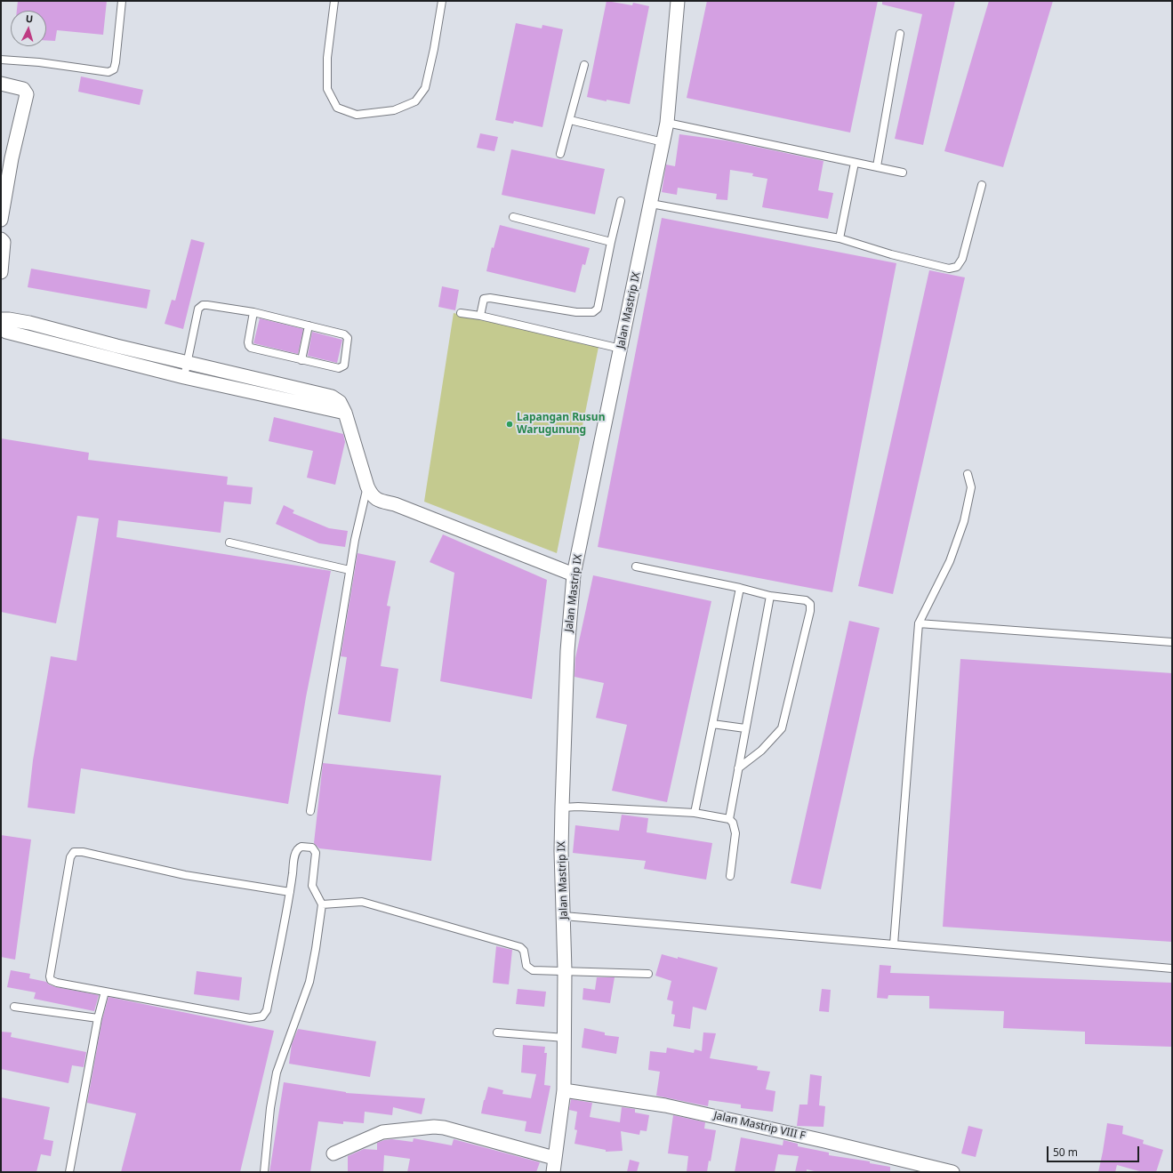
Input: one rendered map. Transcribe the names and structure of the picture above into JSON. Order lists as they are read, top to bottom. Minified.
{"streets":{"street":["Jalan Mastrip IX","Jalan Mastrip VIII F"]},"crossings":[["Jalan Mastrip IX","Jalan Mastrip VIII F"]],"places":["Lapangan Rusun Warugunung"],"scale_bar":"50 m","north":"top"}
